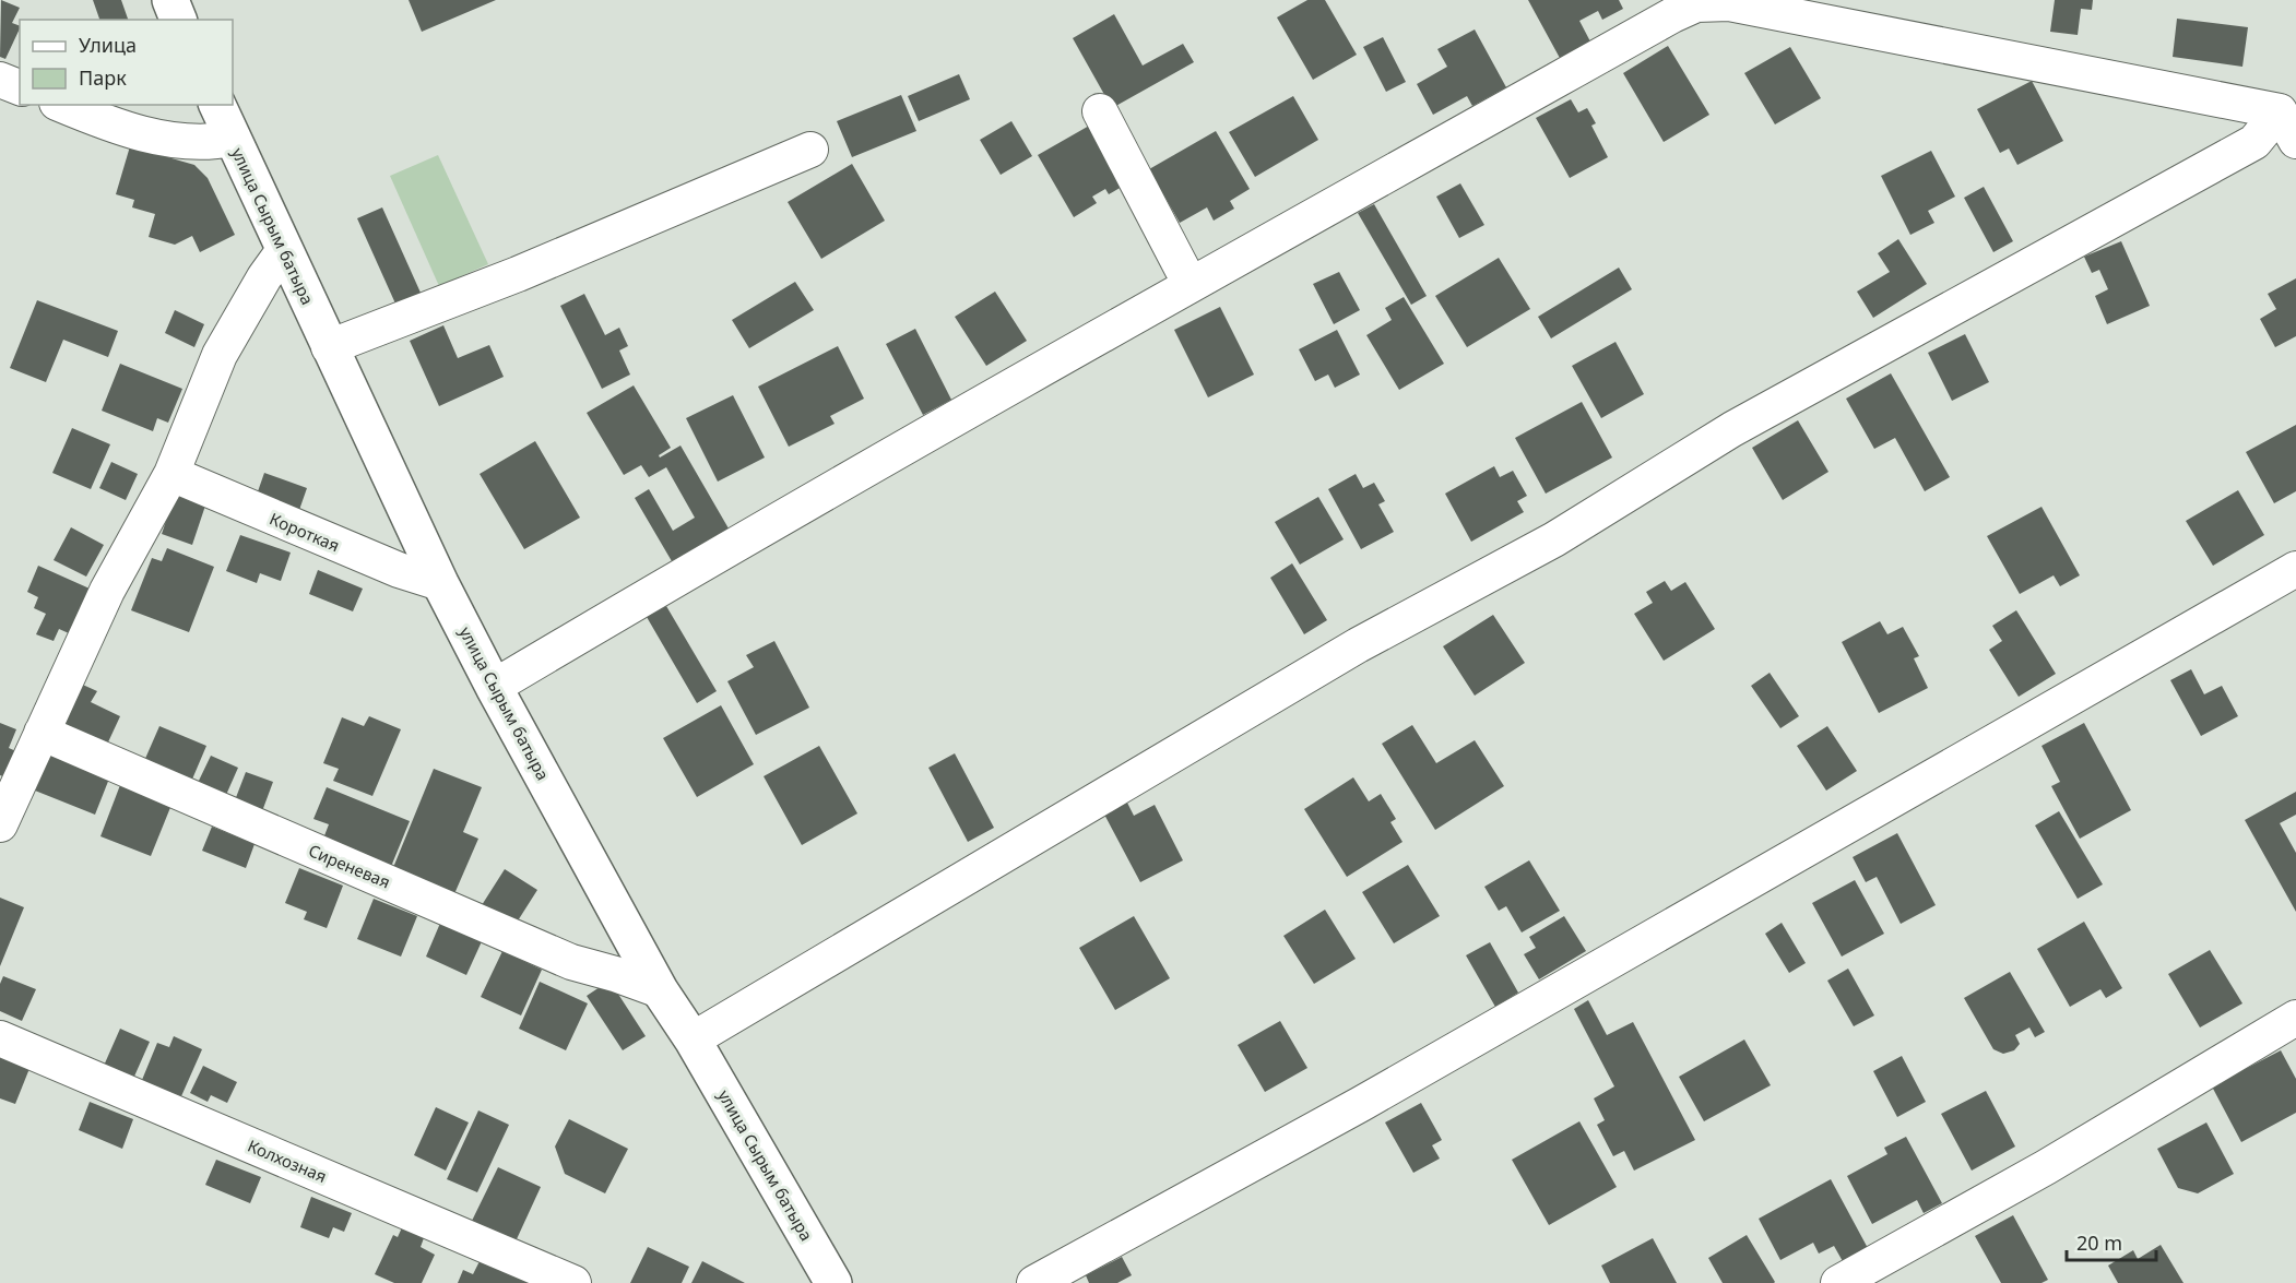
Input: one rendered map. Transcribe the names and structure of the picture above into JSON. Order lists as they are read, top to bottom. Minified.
{"streets":{"street":["улица Сырым батыра","Короткая","Сиреневая","Колхозная"]},"crossings":[["улица Сырым батыра","Короткая"],["улица Сырым батыра","Сиреневая"]],"legend":["Улица","Парк"],"scale_bar":"20 m"}
